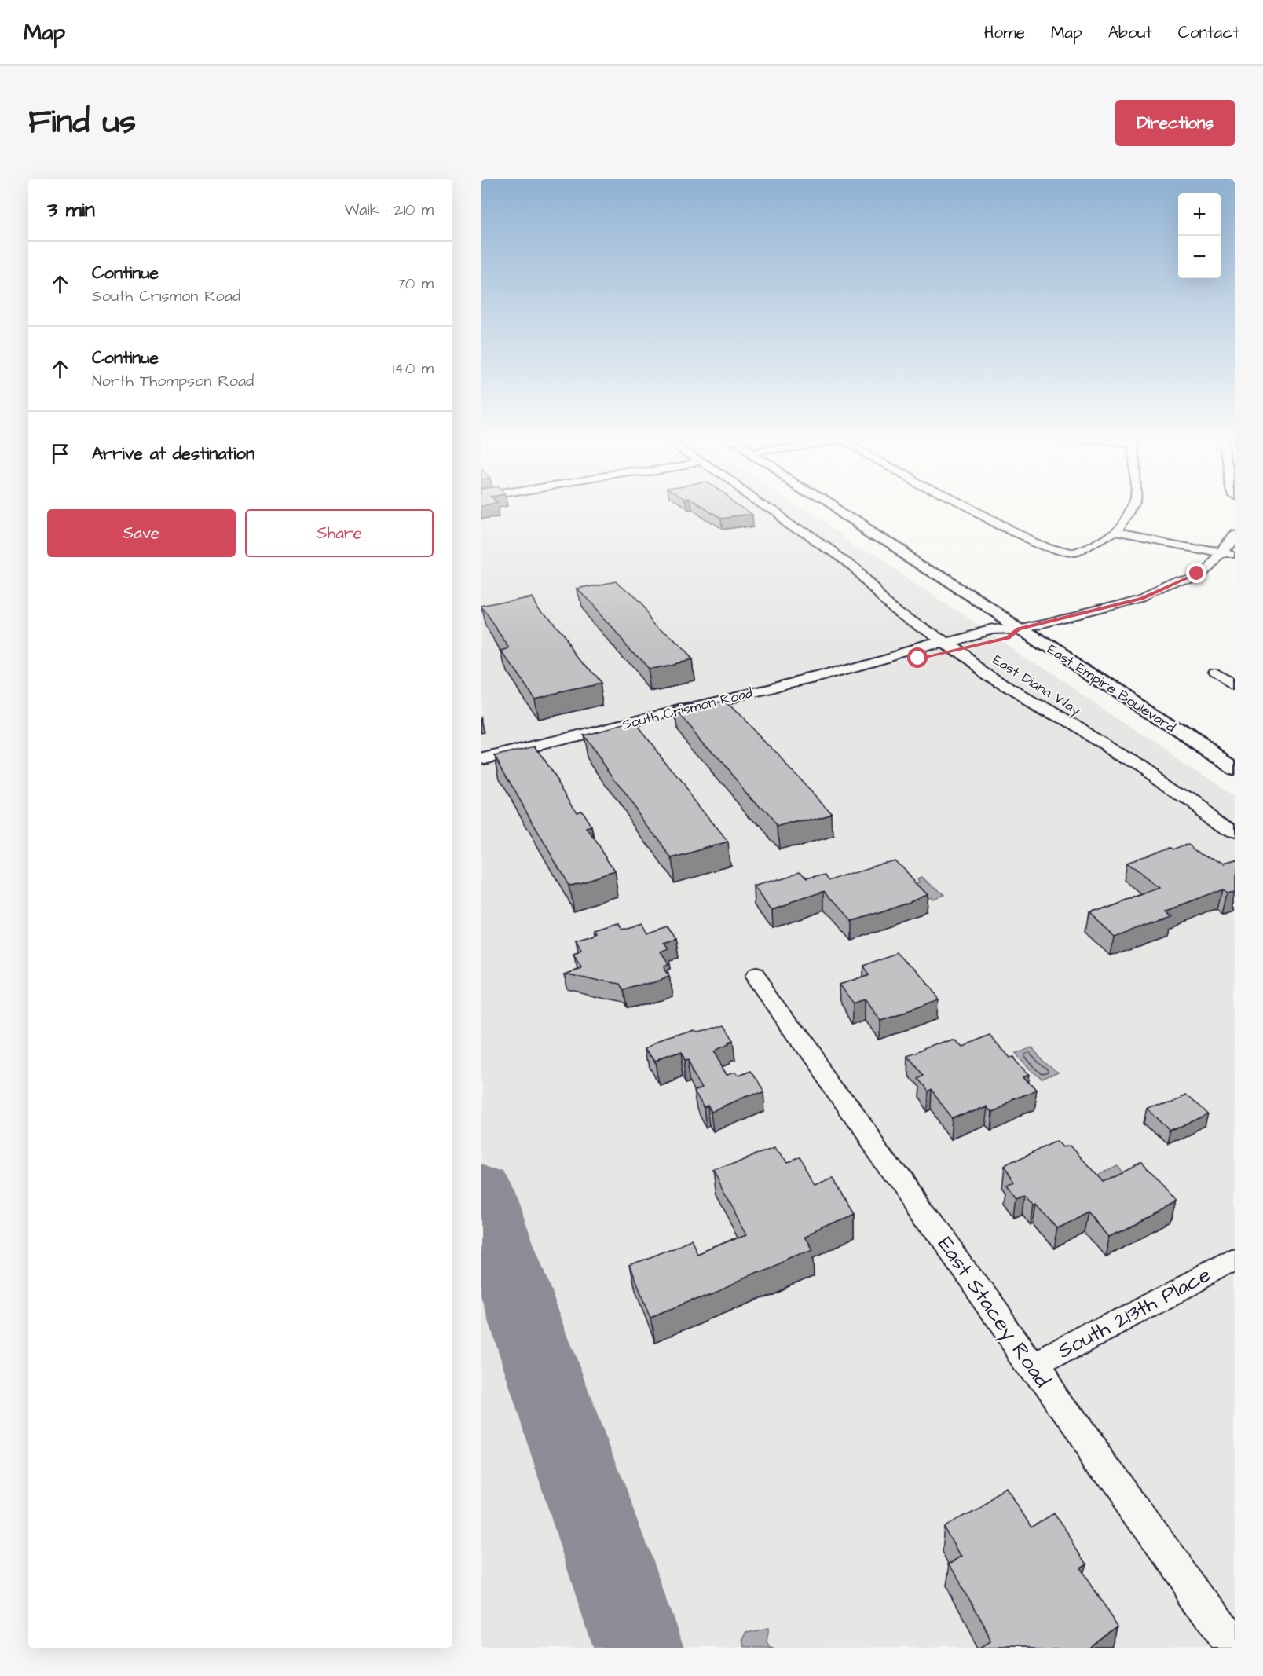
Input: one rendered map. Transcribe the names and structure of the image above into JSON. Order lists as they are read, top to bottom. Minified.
{"streets":{"street":["East Diana Way","East Empire Boulevard","South Crismon Road","East Stacey Road","South 213th Place"]},"crossings":[["East Diana Way","South Crismon Road"],["East Empire Boulevard","South Crismon Road"],["East Stacey Road","South 213th Place"]],"page":{"header":"Map","nav":["Home","Map","About","Contact"],"title":"Find us","buttons":["Directions",["Save","Share"]],"heading":["3 min","Walk · 210 m"],"map_buttons":["+","−"],"list":[["Continue","South Crismon Road","70 m"],["Continue","North Thompson Road","140 m"],"Arrive at destination"]}}
